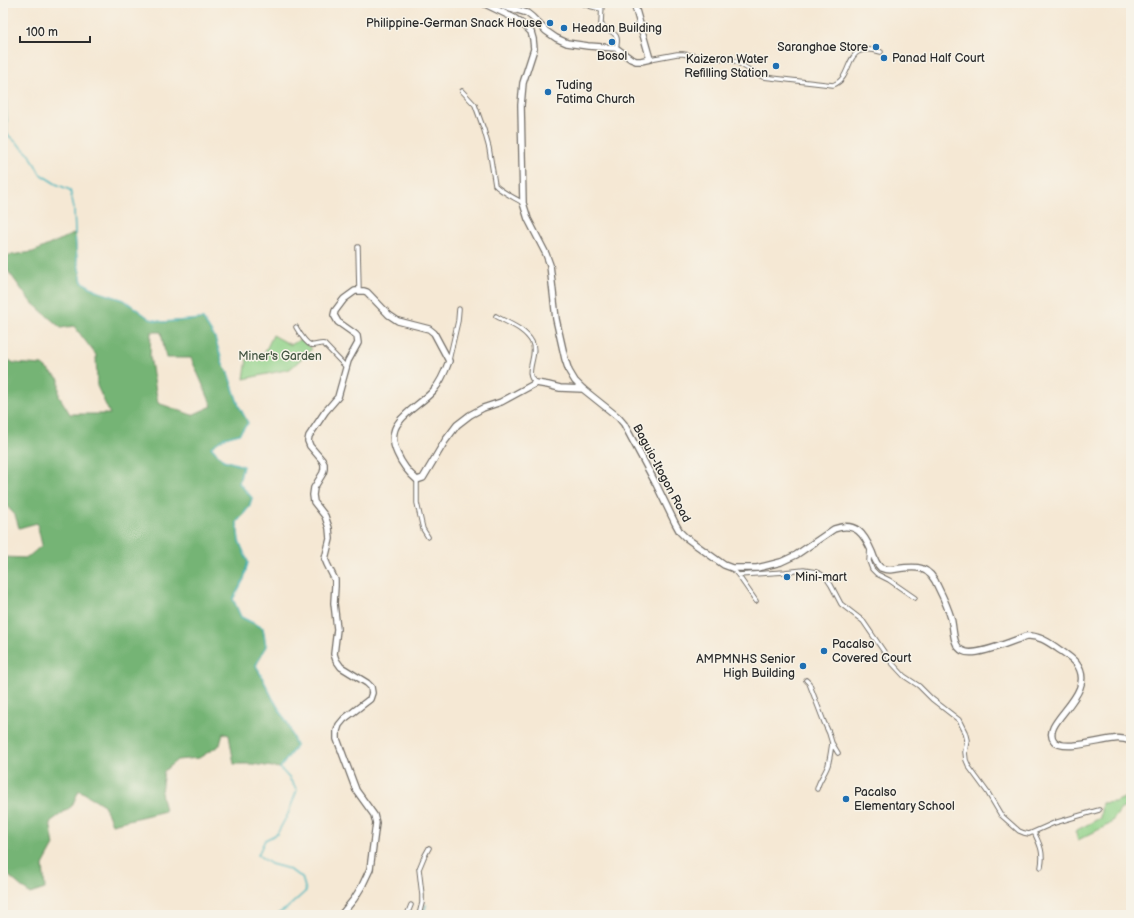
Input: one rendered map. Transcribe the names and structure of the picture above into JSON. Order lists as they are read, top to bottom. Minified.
{"streets":{"street":["Baguio-Itogon Road"]},"parks":["Miner's Garden"],"places":["Philippine-German Snack House","Headan Building","Bosol","Saranghae Store","Panad Half Court","Kaizeron Water Refilling Station","Tuding Fatima Church","Mini-mart","Pacalso Covered Court","AMPMNHS Senior High Building","Pacalso Elementary School"],"scale_bar":"100 m"}
